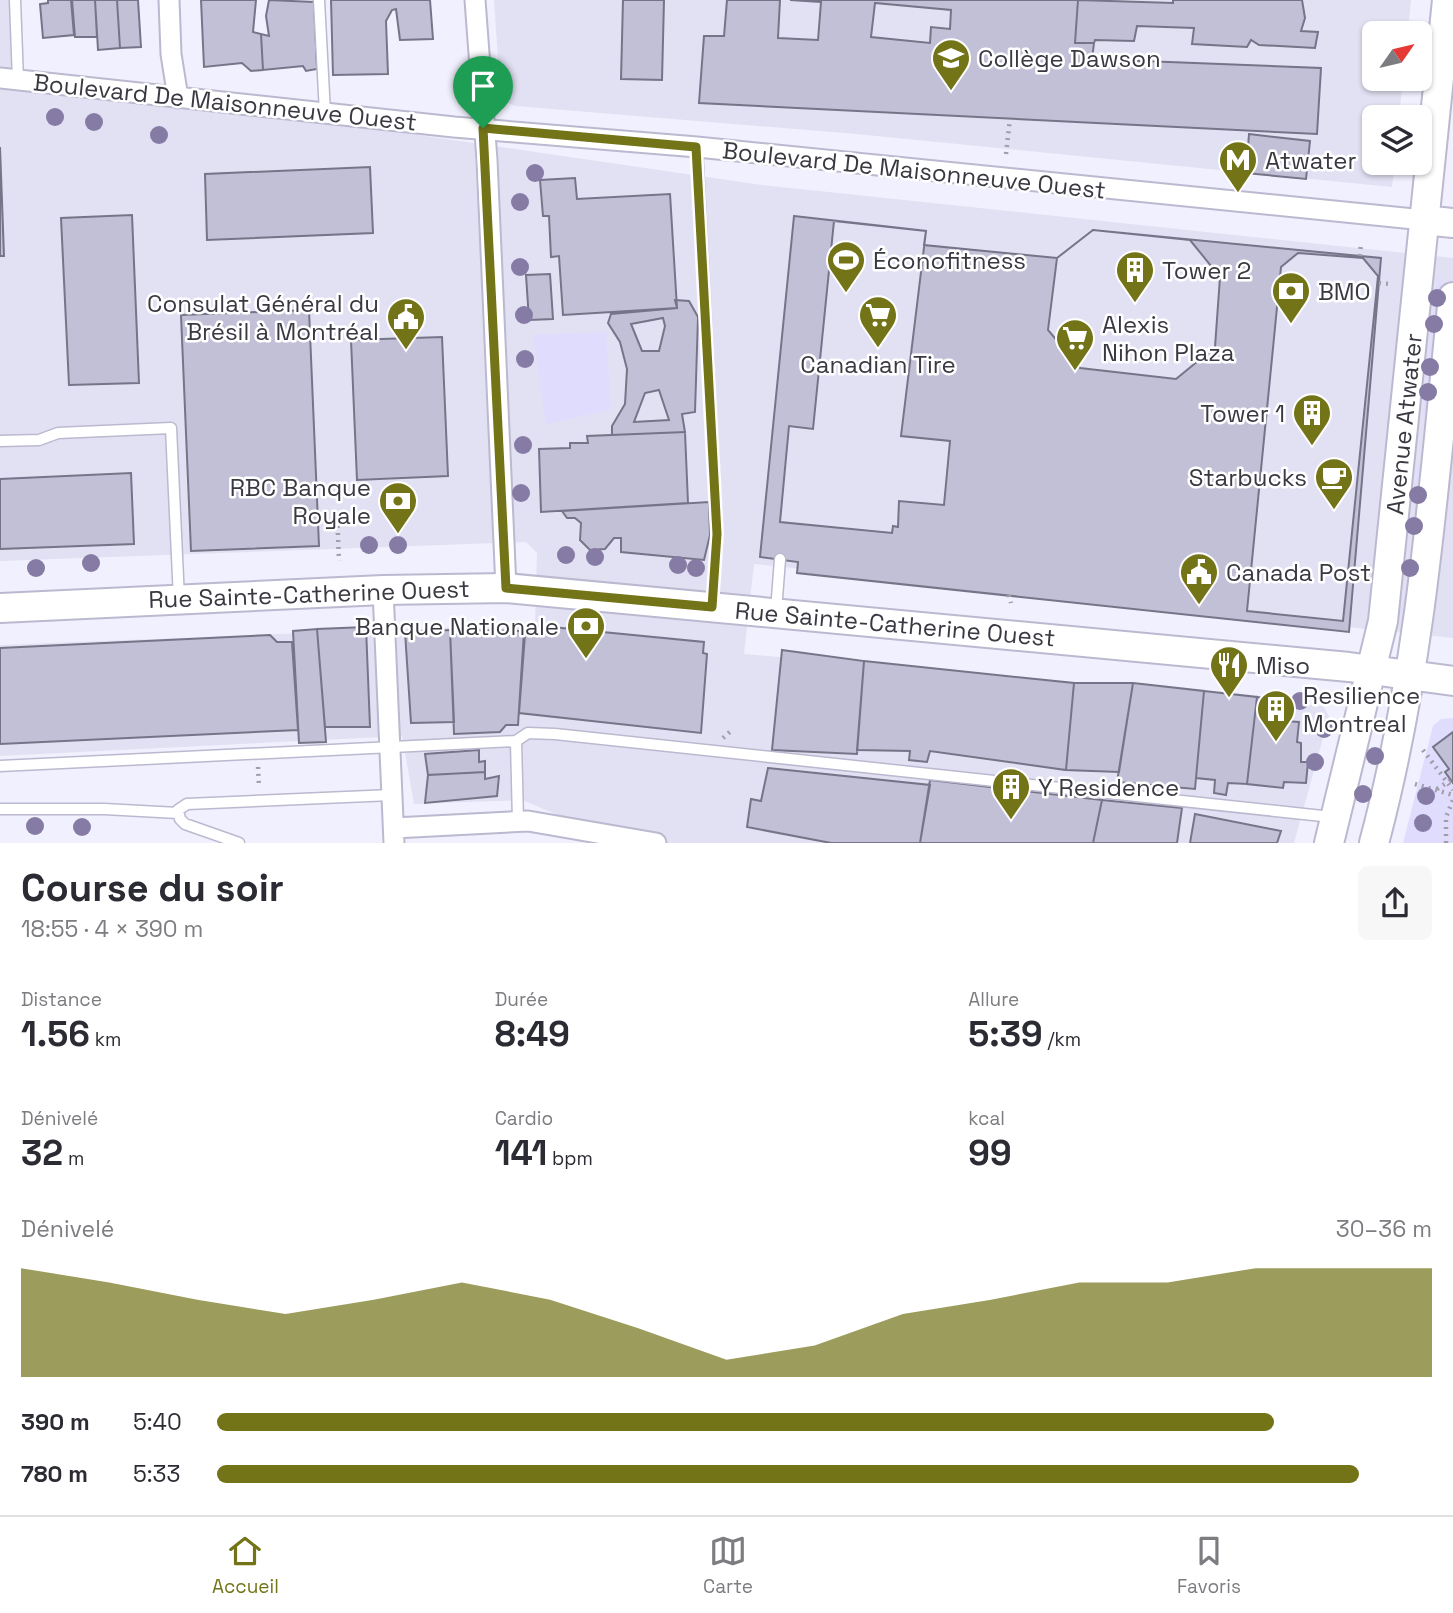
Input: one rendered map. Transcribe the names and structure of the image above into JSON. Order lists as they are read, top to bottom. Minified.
{"streets":{"street":["Boulevard De Maisonneuve Ouest","Avenue Atwater","Rue Sainte-Catherine Ouest"]},"crossings":[["Boulevard De Maisonneuve Ouest","Avenue Atwater"],["Avenue Atwater","Rue Sainte-Catherine Ouest"]],"places":{"school or university":["Collège Dawson"],"metro station":["Atwater"],"sports":["Éconofitness"],"building":["Tower 2","Tower 1","Resilience Montreal","Y Residence"],"bank":["BMO","RBC Banque Royale","Banque Nationale"],"supermarket":["Canadian Tire","Alexis Nihon Plaza"],"public building":["Consulat Général du Brésil à Montréal","Canada Post"],"cafe":["Starbucks"],"restaurant":["Miso"]},"north":"top right","page":{"heading":["Course du soir","18:55 · 4 × 390 m"],"stats":[["Distance","1.56 km"],["Durée","8:49"],["Allure","5:39 /km"],["Dénivelé","32 m"],["Cardio","141 bpm"],["kcal","99"]],"chart":["Dénivelé","30–36 m"],"list":[{"name":"390 m","note":"5:40"},{"name":"780 m","note":"5:33"}],"tabs":["Accueil","Carte","Favoris"]}}
